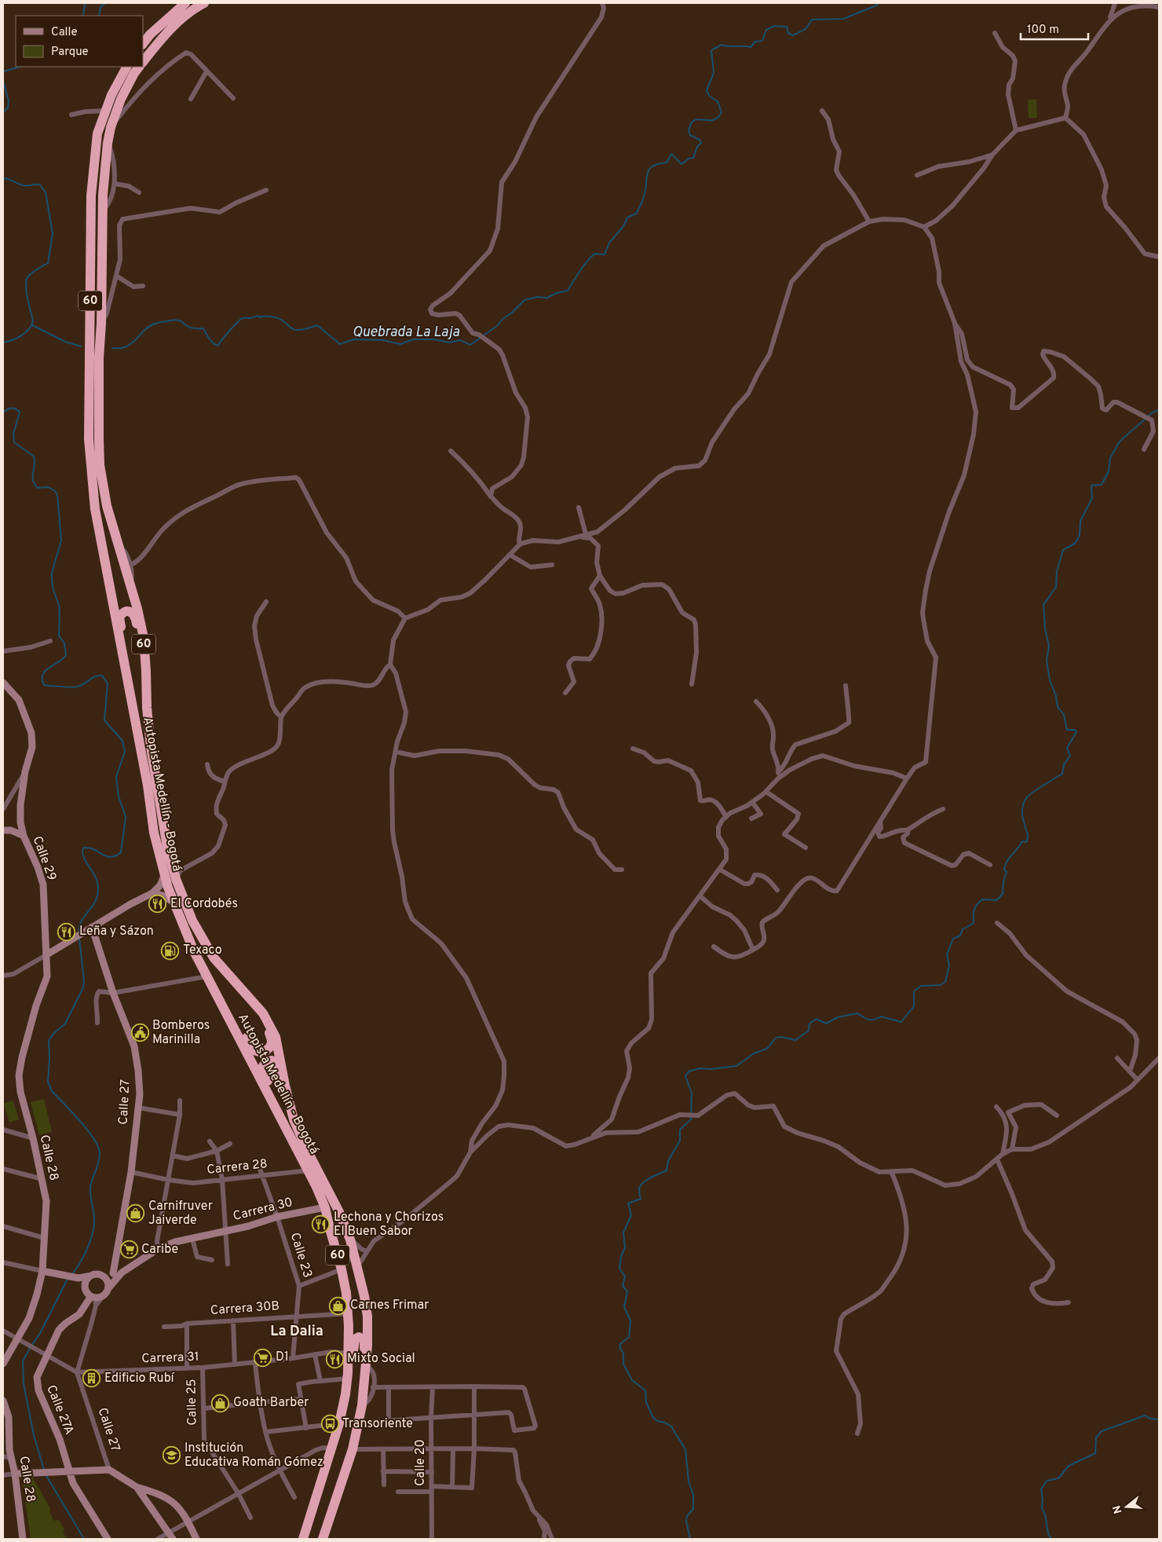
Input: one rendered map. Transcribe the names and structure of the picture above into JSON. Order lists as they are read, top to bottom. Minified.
{"streets":{"highway":["60","Autopista Medellín - Bogotá"],"main road":["Calle 29","Calle 27","Calle 28","Carrera 30","Calle 27A"],"street":["Carrera 28","Calle 23","Carrera 30B","Carrera 31","Calle 25","Calle 20"]},"crossings":[["Autopista Medellín - Bogotá","Carrera 28"],["Autopista Medellín - Bogotá","Carrera 30"],["Autopista Medellín - Bogotá","Carrera 30B"],["Autopista Medellín - Bogotá","Carrera 31"],["Calle 29","Calle 28"],["Calle 27","Carrera 28"],["Calle 27","Carrera 30"],["Calle 27","Carrera 31"],["Calle 27","Calle 27A"],["Carrera 28","Calle 23"],["Carrera 30","Calle 23"],["Carrera 30","Calle 27A"],["Calle 23","Carrera 30B"],["Calle 23","Carrera 31"],["Carrera 31","Calle 25"]],"districts":["La Dalia"],"water":["Quebrada La Laja"],"places":{"restaurant":["El Cordobés","Leña y Sázon","Lechona y Chorizos El Buen Sabor","Mixto Social"],"fuel station":["Texaco"],"public building":["Bomberos Marinilla"],"shop":["Carnifruver Jaiverde","Carnes Frimar","Goath Barber"],"supermarket":["Caribe","D1"],"building":["Edificio Rubí"],"bus stop":["Transoriente"],"school or university":["Institución Educativa Román Gómez"]},"legend":["Calle","Parque"],"scale_bar":"100 m","north":"left"}
